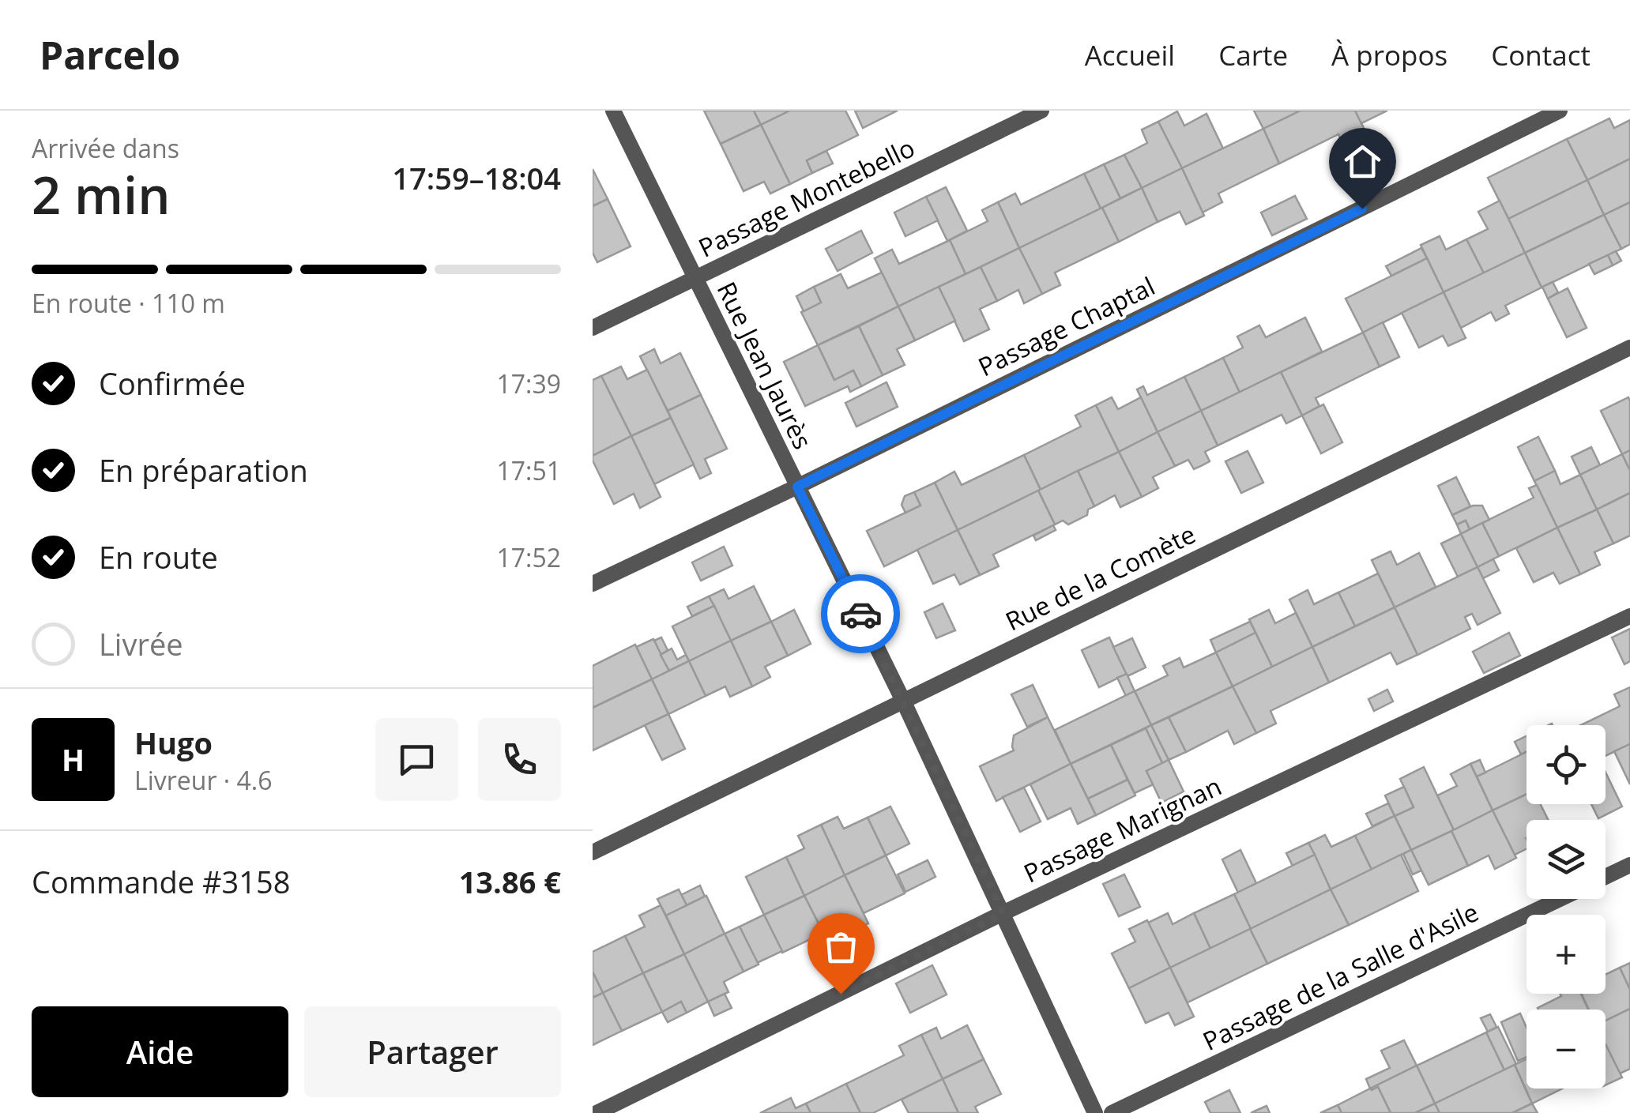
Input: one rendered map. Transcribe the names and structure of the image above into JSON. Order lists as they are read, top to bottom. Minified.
{"streets":{"street":["Passage Montebello","Passage Chaptal","Rue Jean Jaurès","Rue de la Comète","Passage Marignan","Passage de la Salle d'Asile"]},"crossings":[["Passage Montebello","Rue Jean Jaurès"],["Passage Chaptal","Rue Jean Jaurès"],["Rue Jean Jaurès","Rue de la Comète"],["Rue Jean Jaurès","Passage Marignan"]],"page":{"header":"Parcelo","nav":["Accueil","Carte","À propos","Contact"],"heading":["2 min","Arrivée dans","17:59–18:04"],"panel":["Hugo","Livreur · 4.6","Commande #3158","13.86 €"],"bar":"En route · 110 m","list":[["Confirmée","17:39"],["En préparation","17:51"],["En route","17:52"],"Livrée"],"round":"H","map_buttons":["+","−"],"buttons":["Aide","Partager"]}}
